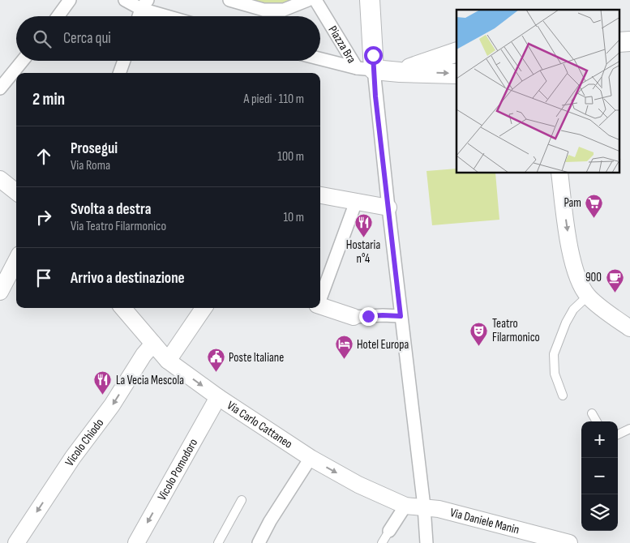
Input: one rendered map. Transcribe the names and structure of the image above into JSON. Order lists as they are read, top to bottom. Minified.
{"streets":{"street":["Piazza Bra","Via Carlo Cattaneo","Vicolo Chiodo","Vicolo Pomodoro","Via Daniele Manin"]},"crossings":[["Via Carlo Cattaneo","Vicolo Chiodo"],["Via Carlo Cattaneo","Vicolo Pomodoro"],["Via Carlo Cattaneo","Via Daniele Manin"]],"one_way":["Via Carlo Cattaneo","Vicolo Chiodo"],"places":{"supermarket":["Pam"],"restaurant":["Hostaria n°4","La Vecia Mescola"],"cafe":["900"],"theatre":["Teatro Filarmonico"],"hotel":["Hotel Europa"],"public building":["Poste Italiane"]},"page":{"search":"Cerca qui","heading":["2 min","A piedi · 110 m"],"list":[["Prosegui","Via Roma","100 m"],["Svolta a destra","Via Teatro Filarmonico","10 m"],"Arrivo a destinazione"],"map_buttons":["+","−"]}}
